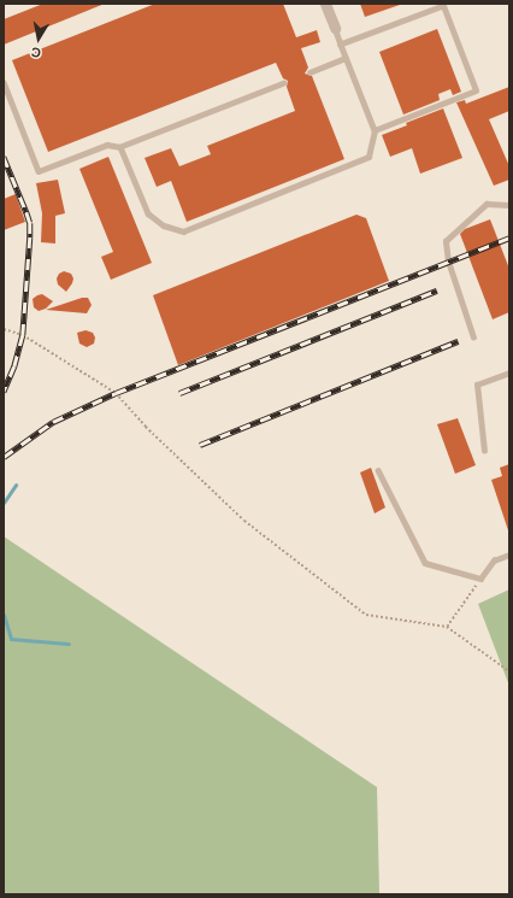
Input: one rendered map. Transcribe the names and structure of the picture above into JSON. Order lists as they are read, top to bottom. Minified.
{"north":"bottom"}
